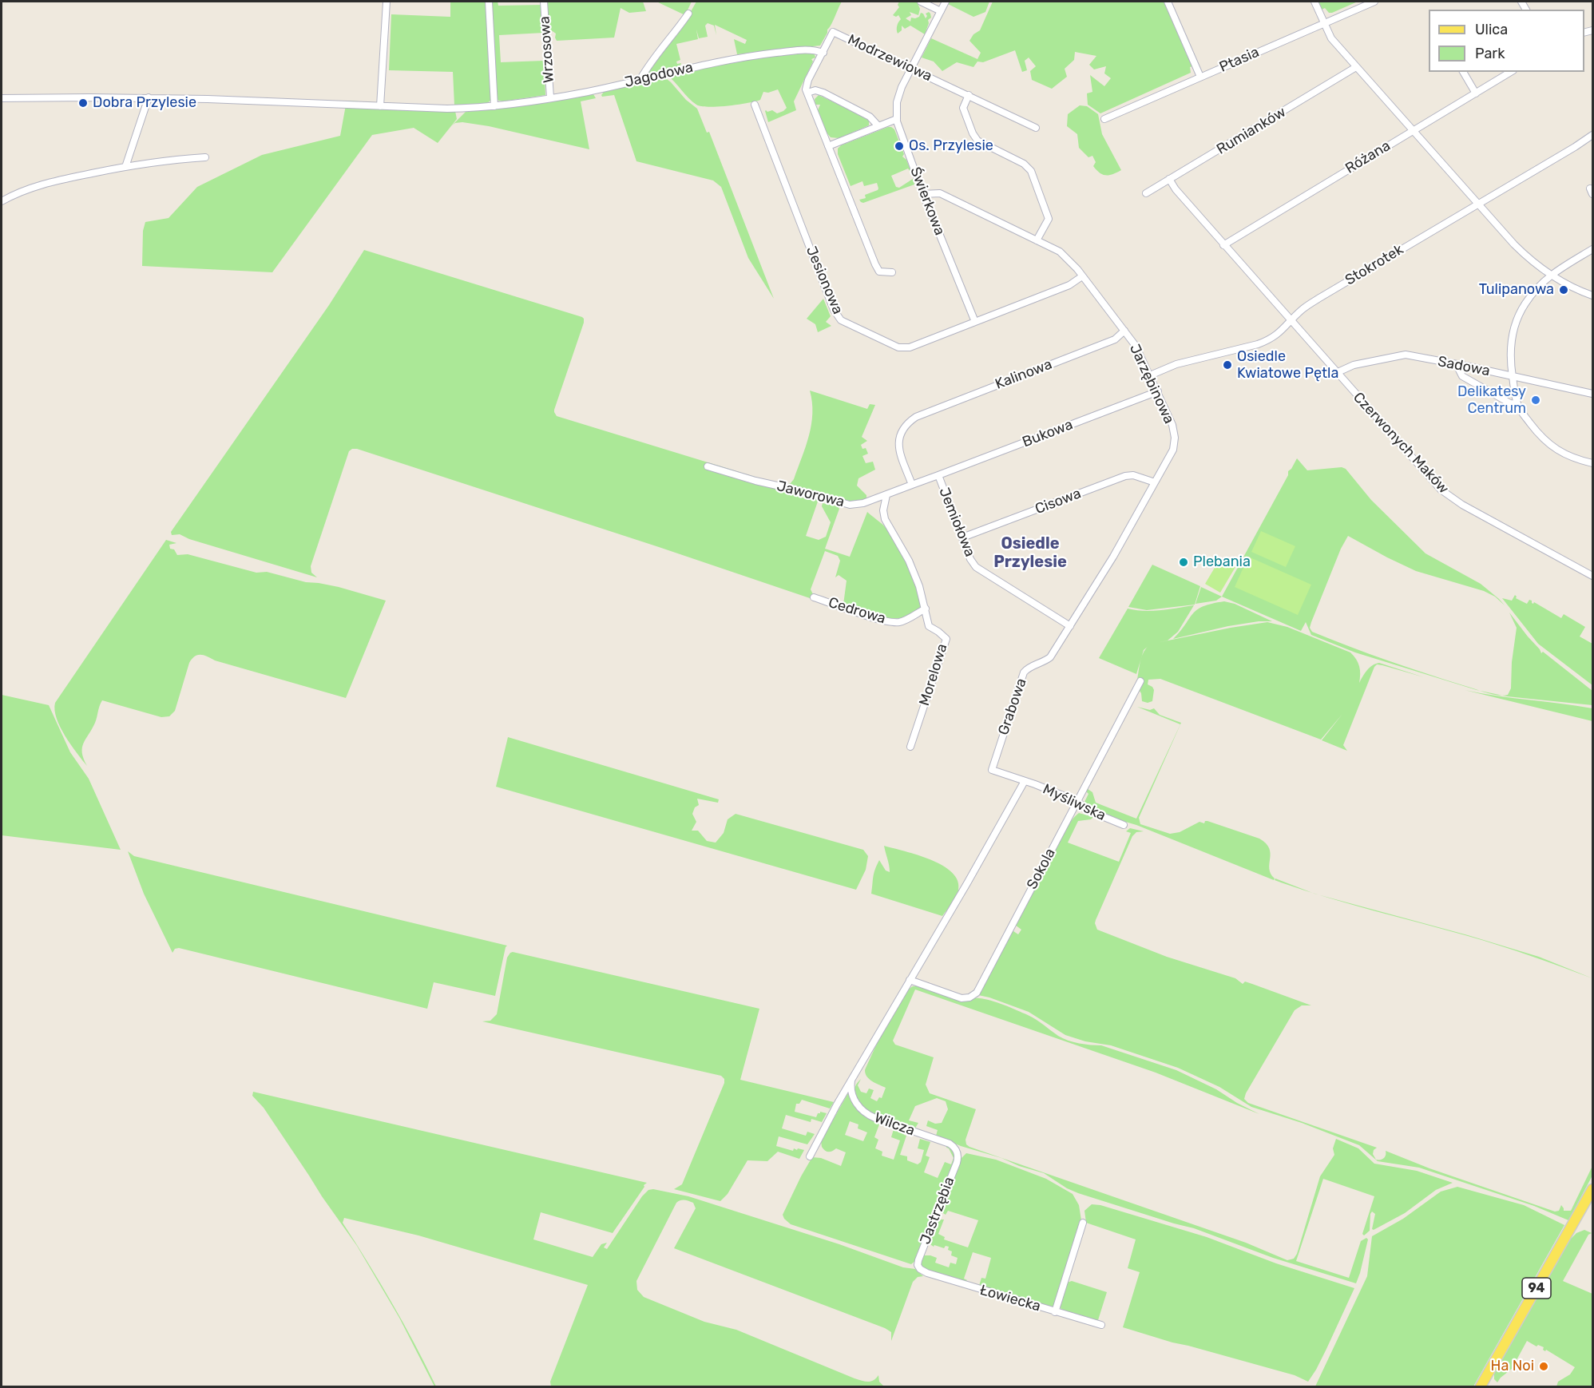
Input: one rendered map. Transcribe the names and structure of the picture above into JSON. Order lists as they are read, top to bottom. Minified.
{"streets":{"main road":["94"],"street":["Wrzosowa","Modrzewiowa","Ptasia","Jagodowa","Rumianków","Różana","Świerkowa","Stokrotek","Jesionowa","Sadowa","Kalinowa","Jarzębinowa","Bukowa","Czerwonych Maków","Jaworowa","Cisowa","Jemiołowa","Cedrowa","Morelowa","Grabowa","Myśliwska","Sokola","Wilcza","Jastrzębia","Łowiecka"]},"crossings":[["Wrzosowa","Jagodowa"],["Modrzewiowa","Jagodowa"],["Modrzewiowa","Świerkowa"],["Rumianków","Czerwonych Maków"],["Różana","Czerwonych Maków"],["Świerkowa","Jesionowa"],["Świerkowa","Jarzębinowa"],["Stokrotek","Jarzębinowa"],["Stokrotek","Czerwonych Maków"],["Jesionowa","Jarzębinowa"],["Sadowa","Czerwonych Maków"],["Kalinowa","Jarzębinowa"],["Kalinowa","Jaworowa"],["Kalinowa","Jemiołowa"],["Jarzębinowa","Bukowa"],["Jarzębinowa","Cisowa"],["Jarzębinowa","Jemiołowa"],["Jarzębinowa","Grabowa"],["Bukowa","Jemiołowa"],["Jaworowa","Jemiołowa"],["Cisowa","Jemiołowa"],["Cedrowa","Morelowa"],["Grabowa","Myśliwska"],["Myśliwska","Sokola"],["Wilcza","Jastrzębia"],["Jastrzębia","Łowiecka"]],"districts":["Osiedle Przylesie"],"places":["Dobra Przylesie","Os. Przylesie","Tulipanowa","Osiedle Kwiatowe Pętla","Delikatesy Centrum","Plebania","Ha Noi"],"legend":["Ulica","Park"]}
